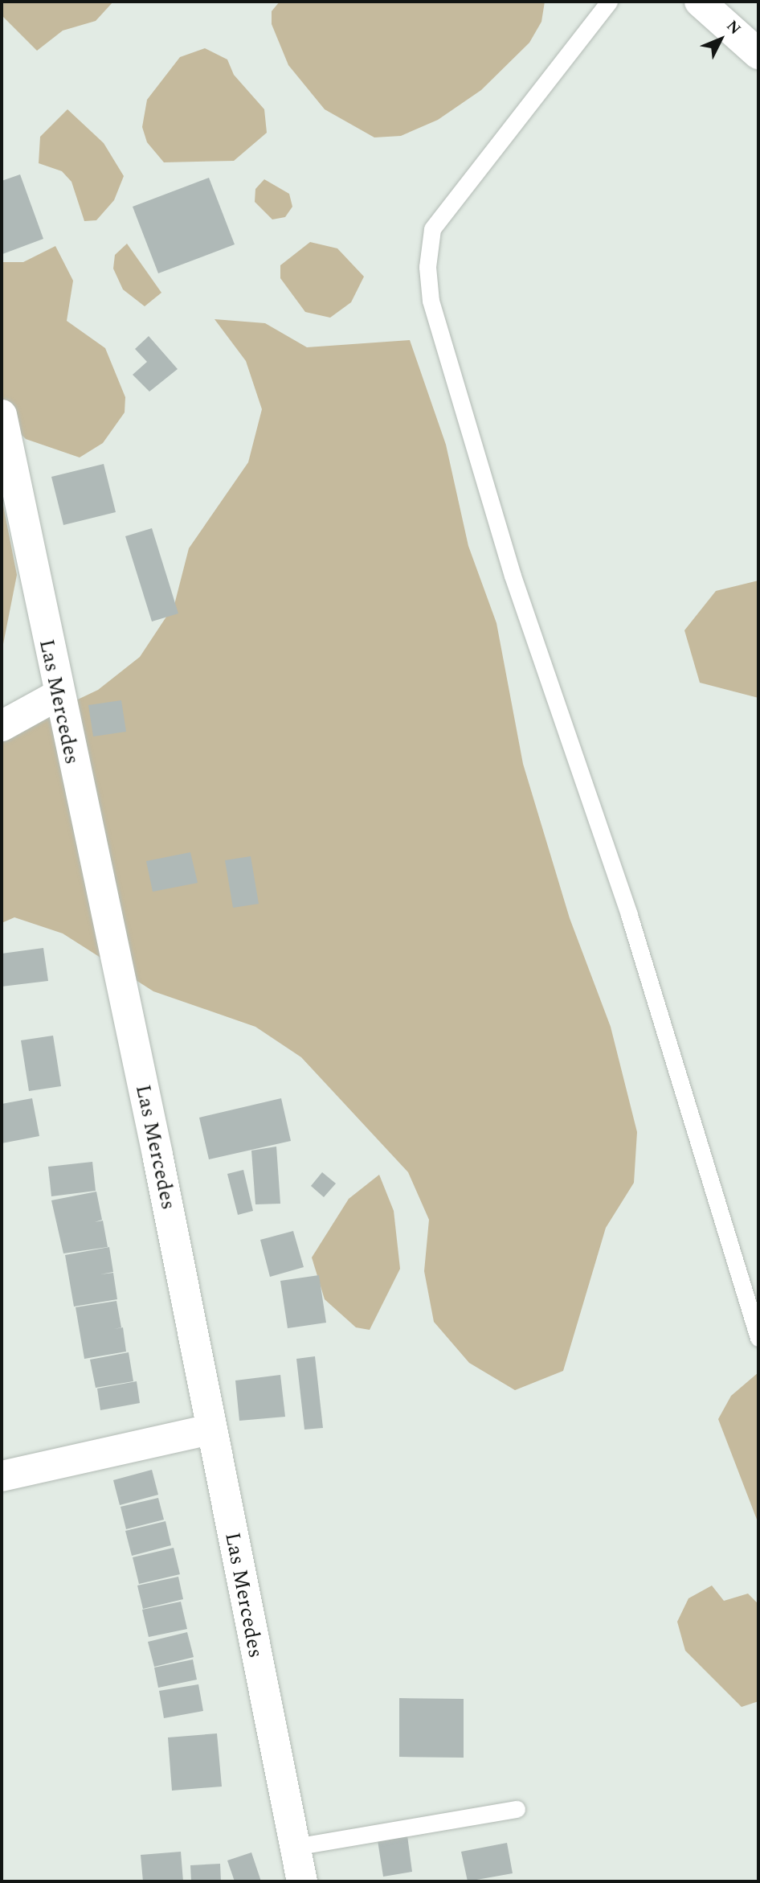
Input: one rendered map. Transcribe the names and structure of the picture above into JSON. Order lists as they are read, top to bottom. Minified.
{"streets":{"street":["Las Mercedes"]},"north":"top right"}
